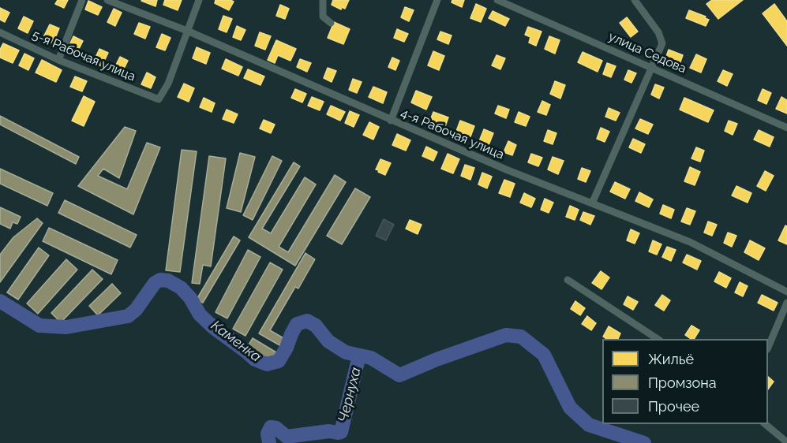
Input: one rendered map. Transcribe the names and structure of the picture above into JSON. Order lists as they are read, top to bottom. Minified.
{"streets":{"street":["улица Седова","5-я Рабочая улица","4-я Рабочая улица"]},"crossings":[["5-я Рабочая улица","4-я Рабочая улица"]],"water":["Каменка","Чернуха"],"legend":["Жильё","Промзона","Прочее"]}
